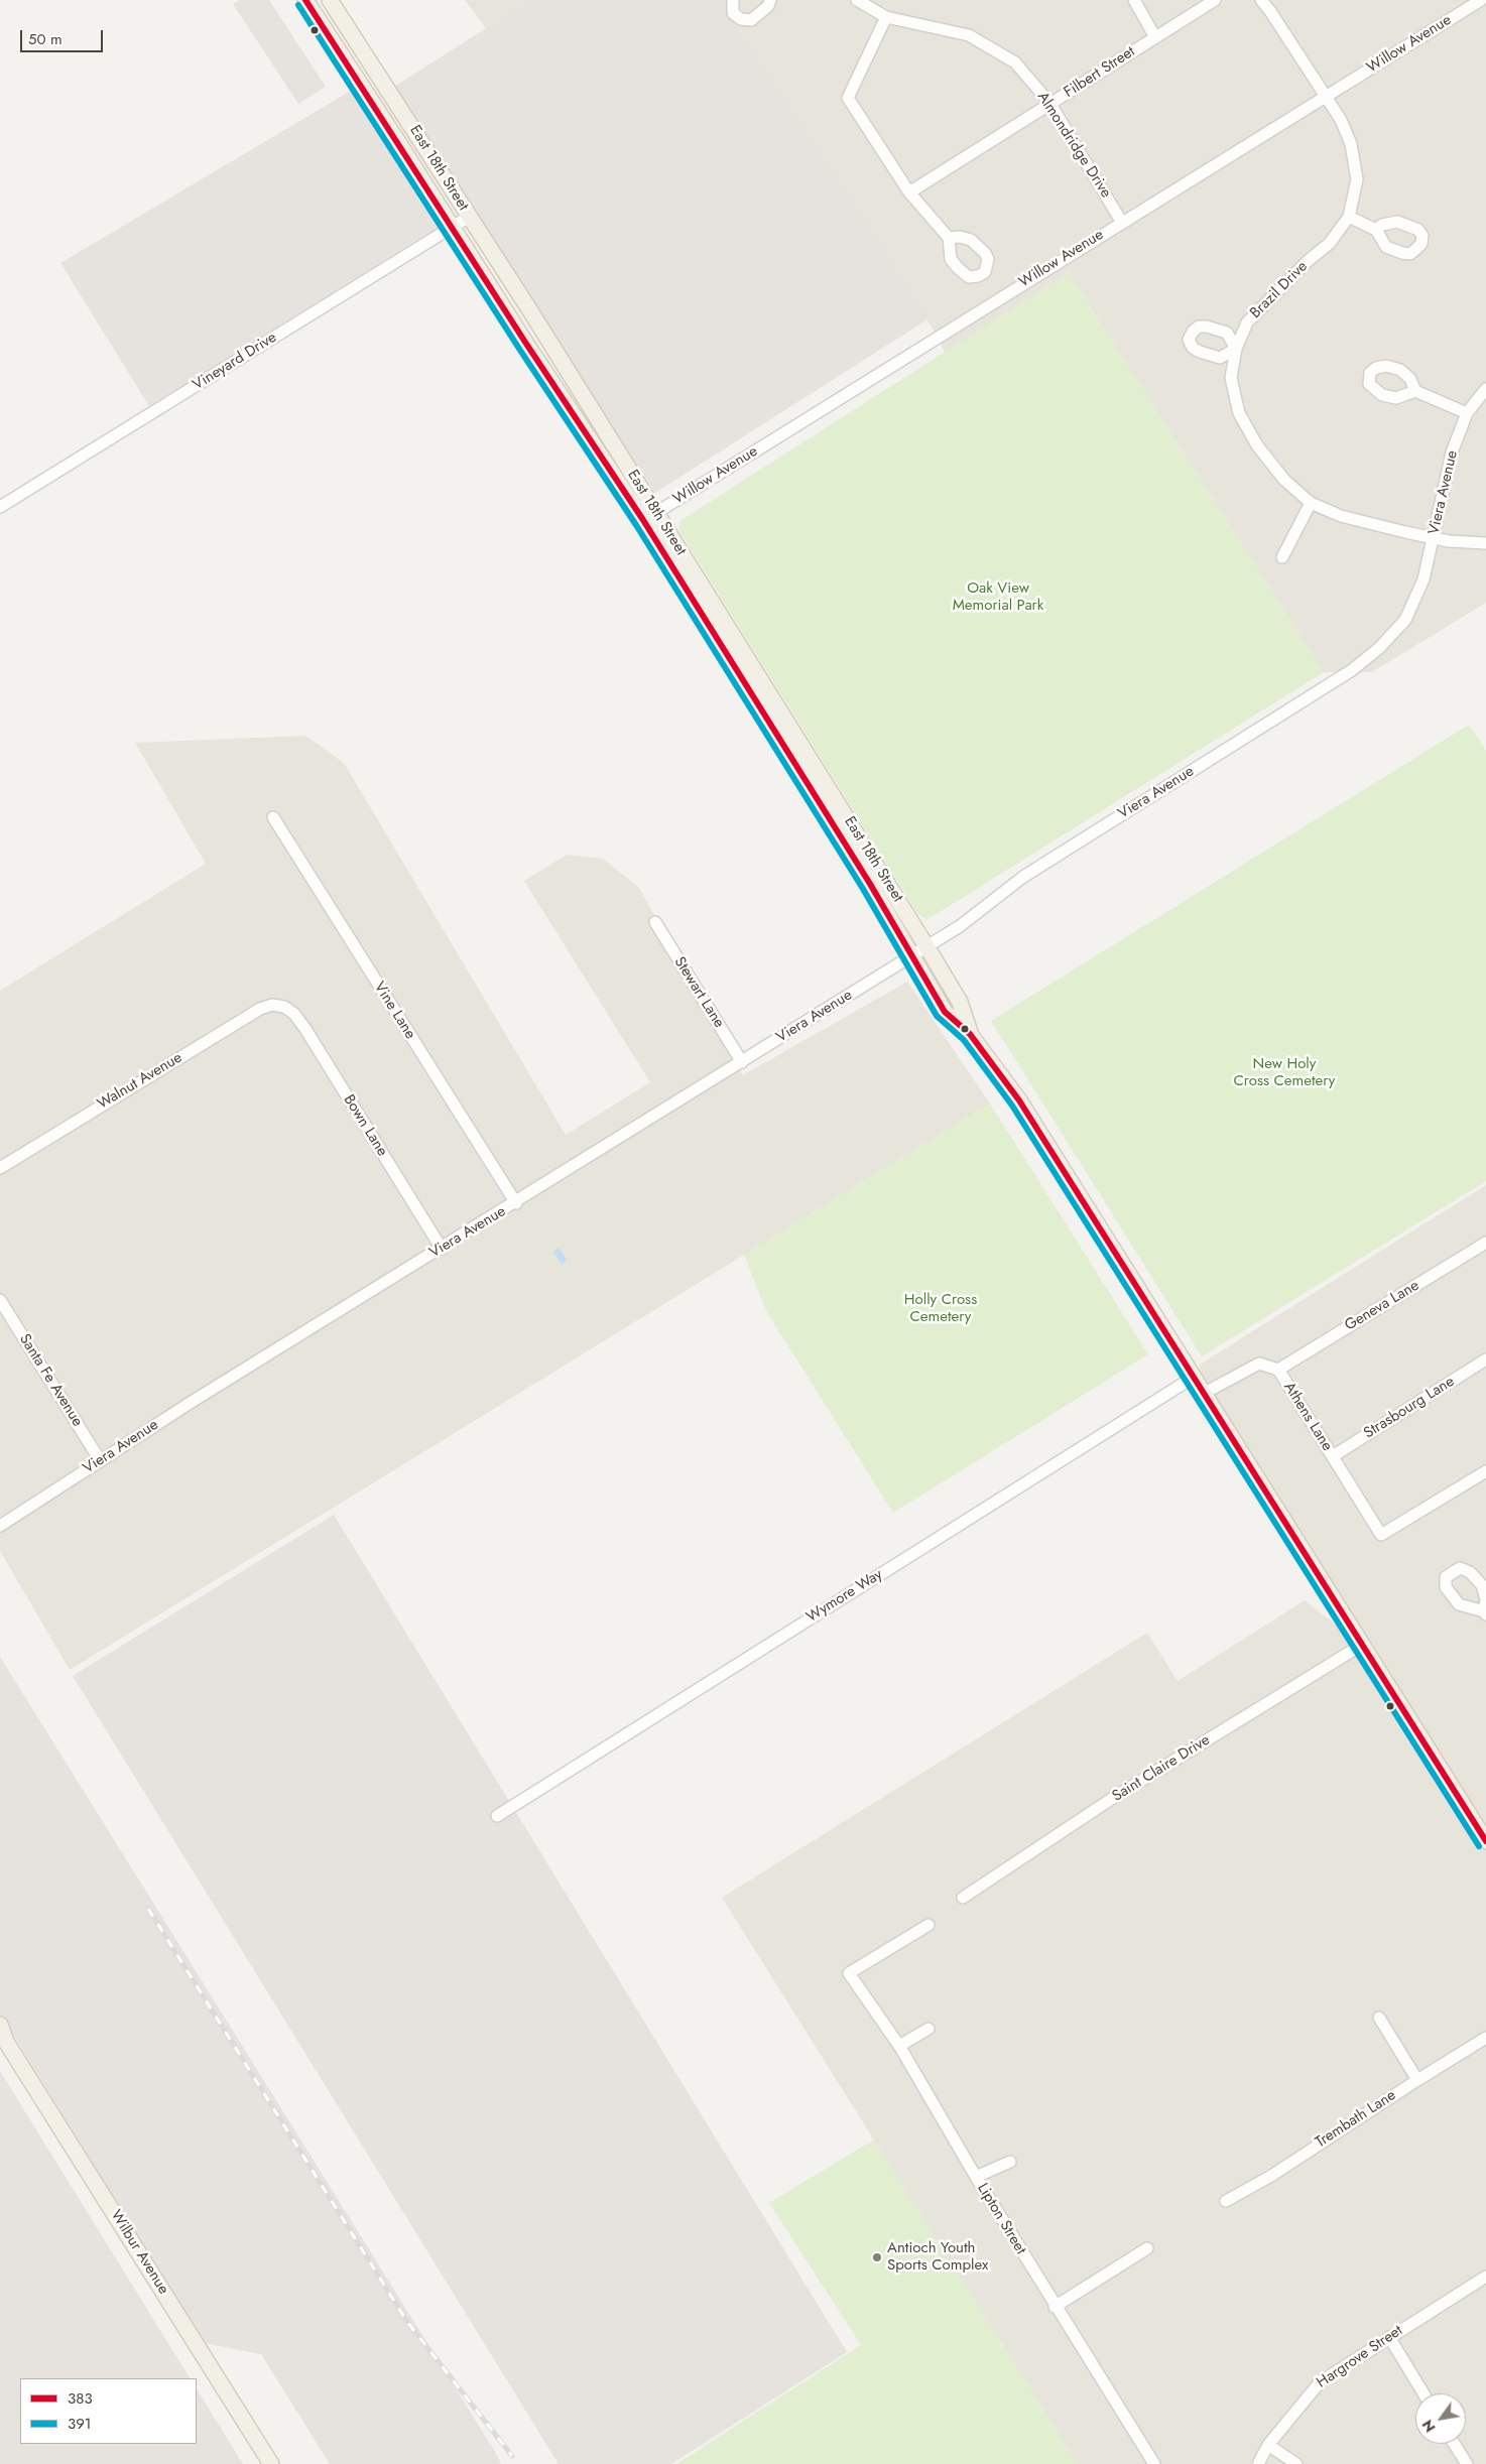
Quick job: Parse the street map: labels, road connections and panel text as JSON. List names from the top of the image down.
{
  "streets": {
    "main road": ["East 18th Street", "Wilbur Avenue"],
    "street": [
      "Willow Avenue",
      "Filbert Street",
      "Almondridge Drive",
      "Brazil Drive",
      "Vineyard Drive",
      "Viera Avenue",
      "Stewart Lane",
      "Vine Lane",
      "Walnut Avenue",
      "Bown Lane",
      "Geneva Lane",
      "Santa Fe Avenue",
      "Strasbourg Lane",
      "Athens Lane",
      "Wymore Way",
      "Saint Claire Drive",
      "Trembath Lane",
      "Lipton Street",
      "Hargrove Street"
    ]
  },
  "crossings": [
    ["Willow Avenue", "Almondridge Drive"],
    ["Willow Avenue", "East 18th Street"],
    ["Willow Avenue", "Brazil Drive"],
    ["Filbert Street", "Almondridge Drive"],
    ["East 18th Street", "Vineyard Drive"],
    ["East 18th Street", "Viera Avenue"],
    ["East 18th Street", "Athens Lane"],
    ["East 18th Street", "Wymore Way"],
    ["East 18th Street", "Saint Claire Drive"],
    ["Brazil Drive", "Viera Avenue"],
    ["Viera Avenue", "Stewart Lane"],
    ["Viera Avenue", "Vine Lane"],
    ["Viera Avenue", "Bown Lane"],
    ["Viera Avenue", "Santa Fe Avenue"],
    ["Walnut Avenue", "Bown Lane"],
    ["Geneva Lane", "Athens Lane"],
    ["Strasbourg Lane", "Athens Lane"]
  ],
  "parks": ["Oak View Memorial Park", "New Holy Cross Cemetery", "Holly Cross Cemetery"],
  "places": ["Antioch Youth Sports Complex"],
  "lines": ["transit line 383", "transit line 391"],
  "legend": ["383", "391"],
  "scale_bar": "50 m",
  "north": "bottom left"
}
